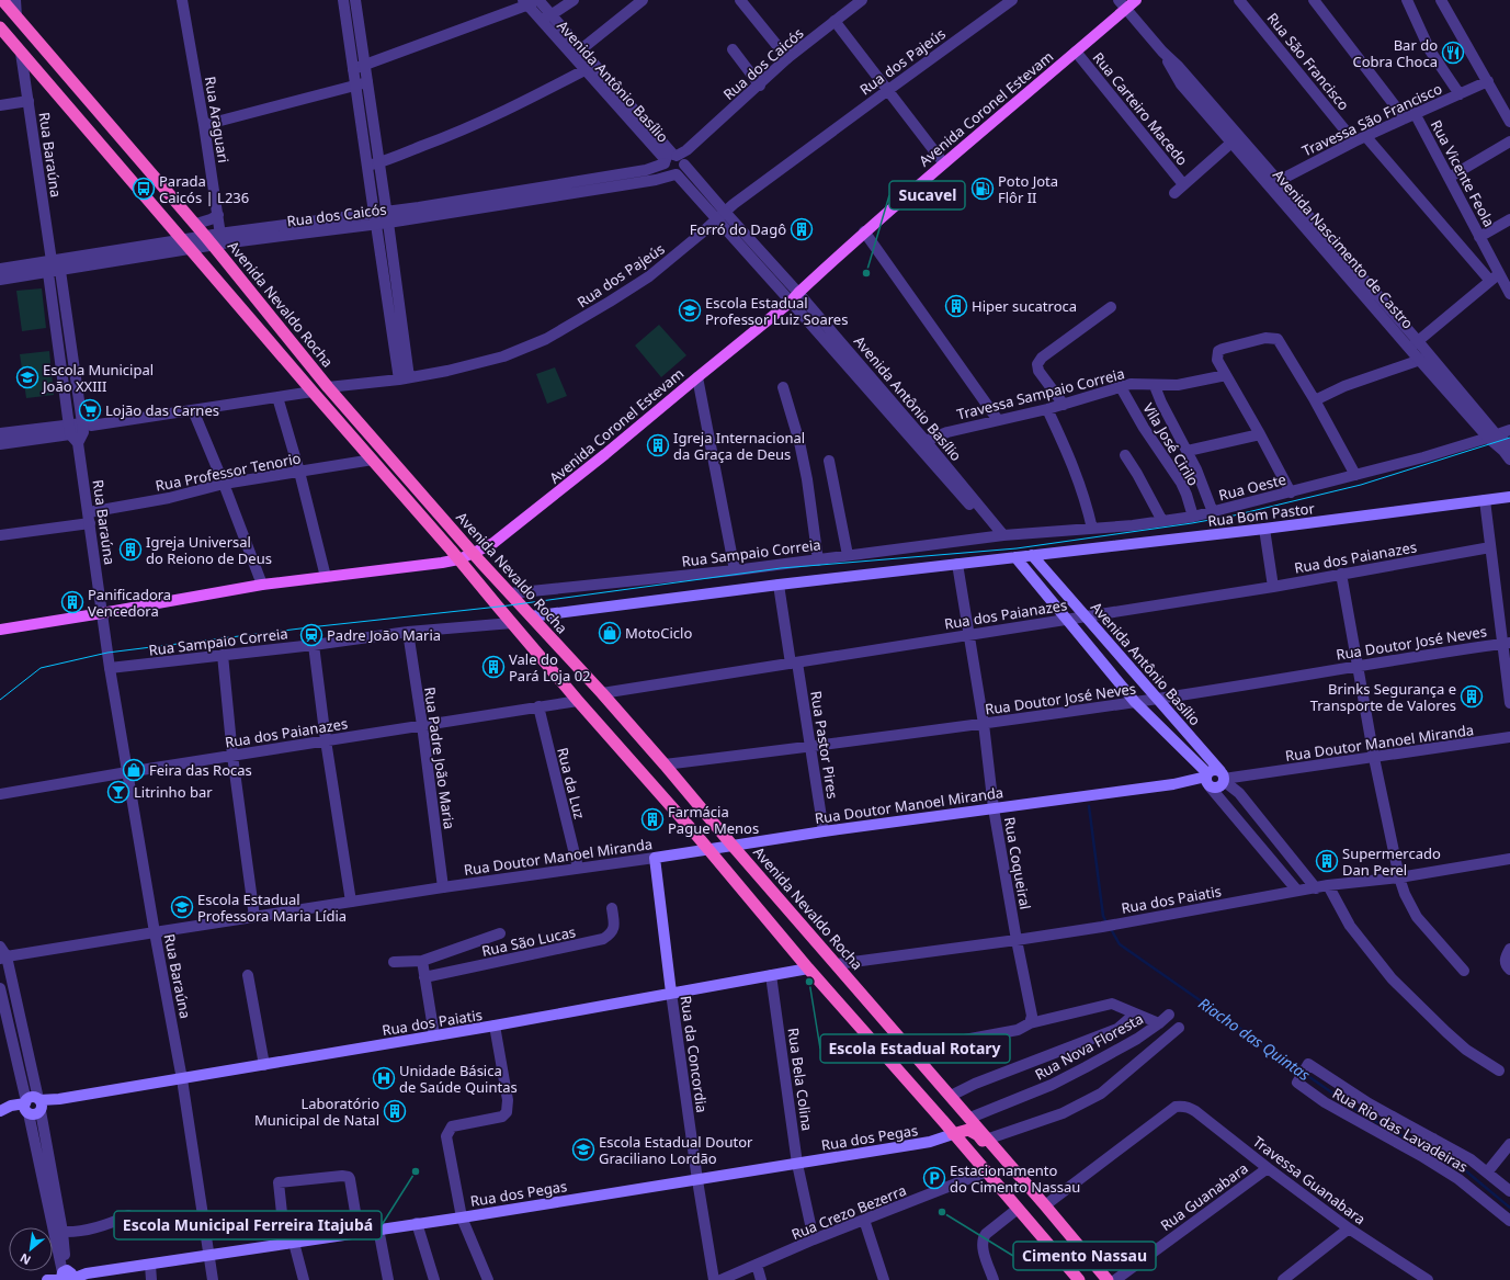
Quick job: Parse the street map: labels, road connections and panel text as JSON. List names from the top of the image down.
{
  "streets": {
    "highway": ["Avenida Nevaldo Rocha"],
    "main road": [
      "Avenida Antônio Basílio",
      "Avenida Coronel Estevam",
      "Rua Bom Pastor",
      "Rua Doutor Manoel Miranda",
      "Rua dos Paiatis",
      "Rua da Concordia",
      "Rua dos Pegas"
    ],
    "street": [
      "Rua dos Pajeús",
      "Rua São Francisco",
      "Rua dos Caicós",
      "Rua Carteiro Macedo",
      "Rua Araguari",
      "Travessa São Francisco",
      "Rua Baraúna",
      "Rua Vicente Feola",
      "Avenida Nascimento de Castro",
      "Travessa Sampaio Correia",
      "Vila José Cirilo",
      "Rua Professor Tenorio",
      "Rua Oeste",
      "Rua Sampaio Correia",
      "Rua dos Paianazes",
      "Rua Doutor José Neves",
      "Rua Pastor Pires",
      "Rua Padre João Maria",
      "Rua da Luz",
      "Rua Coqueiral",
      "Rua São Lucas",
      "Rua Nova Floresta",
      "Rua Bela Colina",
      "Rua Rio das Lavadeiras",
      "Travessa Guanabara",
      "Rua Guanabara",
      "Rua Crezo Bezerra"
    ]
  },
  "crossings": [
    ["Rua dos Pajeús", "Avenida Antônio Basílio"],
    ["Rua dos Pajeús", "Avenida Nevaldo Rocha"],
    ["Rua São Francisco", "Travessa São Francisco"],
    ["Rua dos Caicós", "Avenida Antônio Basílio"],
    ["Rua dos Caicós", "Rua Araguari"],
    ["Rua dos Caicós", "Rua Baraúna"],
    ["Rua dos Caicós", "Avenida Nevaldo Rocha"],
    ["Avenida Antônio Basílio", "Avenida Coronel Estevam"],
    ["Avenida Antônio Basílio", "Travessa Sampaio Correia"],
    ["Avenida Antônio Basílio", "Rua Oeste"],
    ["Avenida Antônio Basílio", "Rua Bom Pastor"],
    ["Avenida Antônio Basílio", "Rua Sampaio Correia"],
    ["Avenida Antônio Basílio", "Rua dos Paianazes"],
    ["Avenida Antônio Basílio", "Rua Doutor José Neves"],
    ["Avenida Antônio Basílio", "Rua Doutor Manoel Miranda"],
    ["Avenida Antônio Basílio", "Rua dos Paiatis"],
    ["Avenida Coronel Estevam", "Rua Carteiro Macedo"],
    ["Avenida Coronel Estevam", "Rua Baraúna"],
    ["Avenida Coronel Estevam", "Avenida Nascimento de Castro"],
    ["Avenida Coronel Estevam", "Avenida Nevaldo Rocha"],
    ["Rua Araguari", "Avenida Nevaldo Rocha"],
    ["Travessa São Francisco", "Rua Vicente Feola"],
    ["Travessa São Francisco", "Avenida Nascimento de Castro"],
    ["Rua Baraúna", "Rua Professor Tenorio"],
    ["Rua Baraúna", "Rua Sampaio Correia"],
    ["Rua Baraúna", "Rua dos Paianazes"],
    ["Rua Baraúna", "Rua Doutor Manoel Miranda"],
    ["Rua Baraúna", "Rua dos Paiatis"],
    ["Rua Baraúna", "Rua dos Pegas"],
    ["Avenida Nascimento de Castro", "Rua Oeste"],
    ["Avenida Nevaldo Rocha", "Rua Sampaio Correia"],
    ["Avenida Nevaldo Rocha", "Rua dos Paianazes"],
    ["Avenida Nevaldo Rocha", "Rua Doutor José Neves"],
    ["Avenida Nevaldo Rocha", "Rua Doutor Manoel Miranda"],
    ["Avenida Nevaldo Rocha", "Rua dos Paiatis"],
    ["Avenida Nevaldo Rocha", "Rua Nova Floresta"],
    ["Avenida Nevaldo Rocha", "Travessa Guanabara"],
    ["Travessa Sampaio Correia", "Vila José Cirilo"],
    ["Vila José Cirilo", "Rua Oeste"],
    ["Rua Oeste", "Rua Sampaio Correia"],
    ["Rua Sampaio Correia", "Rua Padre João Maria"],
    ["Rua dos Paianazes", "Rua Pastor Pires"],
    ["Rua dos Paianazes", "Rua Padre João Maria"],
    ["Rua dos Paianazes", "Rua da Luz"],
    ["Rua dos Paianazes", "Rua Coqueiral"],
    ["Rua Doutor José Neves", "Rua Pastor Pires"],
    ["Rua Doutor José Neves", "Rua Coqueiral"],
    ["Rua Doutor Manoel Miranda", "Rua Pastor Pires"],
    ["Rua Doutor Manoel Miranda", "Rua Padre João Maria"],
    ["Rua Doutor Manoel Miranda", "Rua da Luz"],
    ["Rua Doutor Manoel Miranda", "Rua Coqueiral"],
    ["Rua Doutor Manoel Miranda", "Rua da Concordia"],
    ["Rua Coqueiral", "Rua dos Paiatis"],
    ["Rua dos Paiatis", "Rua da Concordia"],
    ["Rua dos Paiatis", "Rua Bela Colina"],
    ["Rua da Concordia", "Rua dos Pegas"],
    ["Rua Bela Colina", "Rua dos Pegas"],
    ["Rua Bela Colina", "Rua Crezo Bezerra"],
    ["Travessa Guanabara", "Rua Guanabara"]
  ],
  "water": ["Riacho das Quintas"],
  "places": {
    "restaurant": ["Bar do Cobra Choca"],
    "bus stop": ["Parada Caicós | L236"],
    "fuel station": ["Poto Jota Flôr II"],
    "building": [
      "Forró do Dagô",
      "Hiper sucatroca",
      "Igreja Internacional da Graça de Deus",
      "Igreja Universal do Reiono de Deus",
      "Panificadora Vencedora",
      "Vale do Pará Loja 02",
      "Brinks Segurança e Transporte de Valores",
      "Farmácia Pague Menos",
      "Supermercado Dan Perel",
      "Laboratório Municipal de Natal"
    ],
    "other": [
      "Sucavel",
      "Escola Estadual Rotary",
      "Escola Municipal Ferreira Itajubá",
      "Cimento Nassau"
    ],
    "school or university": [
      "Escola Estadual Professor Luiz Soares",
      "Escola Municipal João XXIII",
      "Escola Estadual Professora Maria Lídia",
      "Escola Estadual Doutor Graciliano Lordão"
    ],
    "supermarket": ["Lojão das Carnes"],
    "shop": ["MotoCiclo", "Feira das Rocas"],
    "station": ["Padre João Maria"],
    "bar": ["Litrinho bar"],
    "hospital": ["Unidade Básica de Saúde Quintas"],
    "parking": ["Estacionamento do Cimento Nassau"]
  },
  "north": "bottom left"
}
